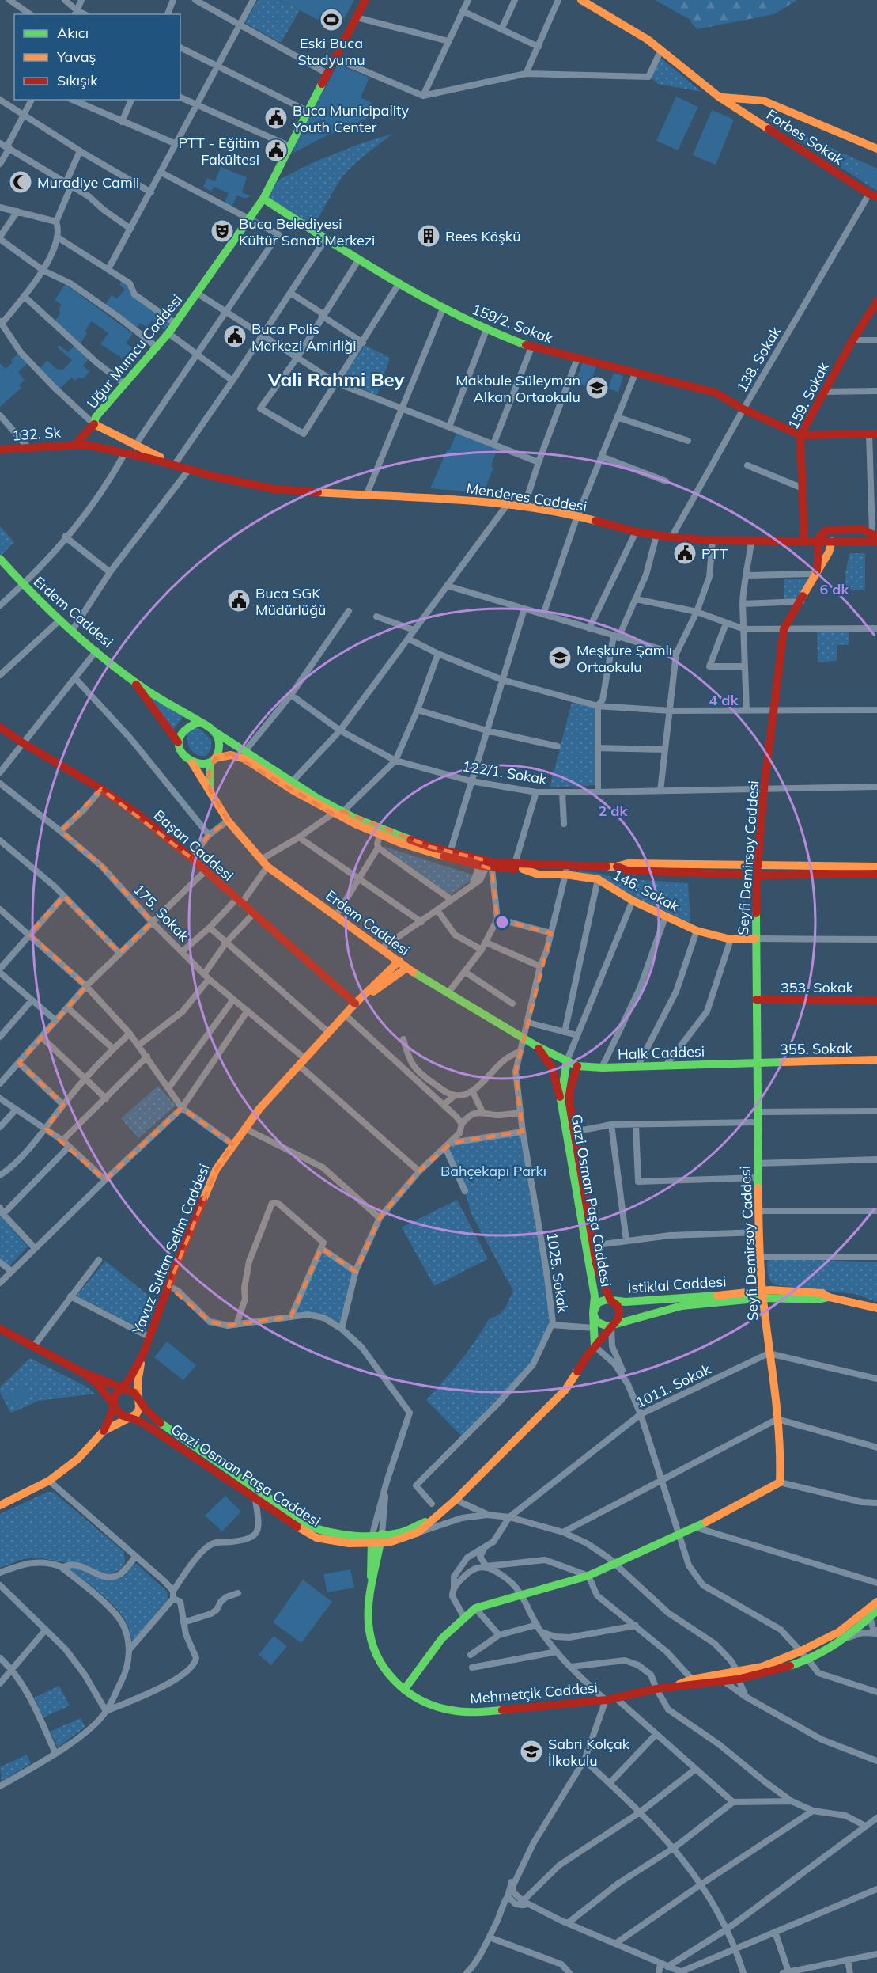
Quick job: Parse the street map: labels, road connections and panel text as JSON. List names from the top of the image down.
{
  "streets": {
    "main road": [
      "Forbes Sokak",
      "159/2. Sokak",
      "Uğur Mumcu Caddesi",
      "159. Sokak",
      "132. Sk",
      "Menderes Caddesi",
      "Erdem Caddesi",
      "Başarı Caddesi",
      "Seyfi Demirsoy Caddesi",
      "146. Sokak",
      "353. Sokak",
      "355. Sokak",
      "Halk Caddesi",
      "Gazi Osman Paşa Caddesi",
      "Yavuz Sultan Selim Caddesi",
      "İstiklal Caddesi",
      "Mehmetçik Caddesi"
    ],
    "street": [
      "138. Sokak",
      "122/1. Sokak",
      "175. Sokak",
      "1025. Sokak",
      "1011. Sokak"
    ]
  },
  "crossings": [
    ["Forbes Sokak", "138. Sokak"],
    ["159/2. Sokak", "Uğur Mumcu Caddesi"],
    ["159/2. Sokak", "138. Sokak"],
    ["159/2. Sokak", "159. Sokak"],
    ["Uğur Mumcu Caddesi", "132. Sk"],
    ["Uğur Mumcu Caddesi", "Menderes Caddesi"],
    ["138. Sokak", "Menderes Caddesi"],
    ["159. Sokak", "Menderes Caddesi"],
    ["132. Sk", "Menderes Caddesi"],
    ["Menderes Caddesi", "Seyfi Demirsoy Caddesi"],
    ["Erdem Caddesi", "Halk Caddesi"],
    ["Erdem Caddesi", "Gazi Osman Paşa Caddesi"],
    ["Erdem Caddesi", "Yavuz Sultan Selim Caddesi"],
    ["Erdem Caddesi", "1025. Sokak"],
    ["122/1. Sokak", "Seyfi Demirsoy Caddesi"],
    ["Başarı Caddesi", "Yavuz Sultan Selim Caddesi"],
    ["Seyfi Demirsoy Caddesi", "146. Sokak"],
    ["Seyfi Demirsoy Caddesi", "353. Sokak"],
    ["Seyfi Demirsoy Caddesi", "355. Sokak"],
    ["Seyfi Demirsoy Caddesi", "Halk Caddesi"],
    ["Seyfi Demirsoy Caddesi", "İstiklal Caddesi"],
    ["Seyfi Demirsoy Caddesi", "1011. Sokak"],
    ["146. Sokak", "1025. Sokak"],
    ["175. Sokak", "Yavuz Sultan Selim Caddesi"],
    ["355. Sokak", "Halk Caddesi"],
    ["Halk Caddesi", "Gazi Osman Paşa Caddesi"],
    ["Gazi Osman Paşa Caddesi", "Yavuz Sultan Selim Caddesi"],
    ["Gazi Osman Paşa Caddesi", "İstiklal Caddesi"],
    ["Gazi Osman Paşa Caddesi", "Mehmetçik Caddesi"]
  ],
  "districts": ["Vali Rahmi Bey"],
  "parks": ["Bahçekapı Parkı"],
  "places": {
    "sports": ["Eski Buca Stadyumu"],
    "public building": [
      "Buca Municipality Youth Center",
      "PTT - Eğitim Fakültesi",
      "Buca Polis Merkezi Amirliği",
      "PTT",
      "Buca SGK Müdürlüğü"
    ],
    "mosque": ["Muradiye Camii"],
    "theatre": ["Buca Belediyesi Kültür Sanat Merkezi"],
    "building": ["Rees Köşkü"],
    "school or university": ["Makbule Süleyman Alkan Ortaokulu", "Meşkure Şamlı Ortaokulu", "Sabri Kolçak İlkokulu"]
  },
  "legend": ["Akıcı", "Yavaş", "Sıkışık"],
  "rings": ["6 dk", "4 dk", "2 dk"]
}
